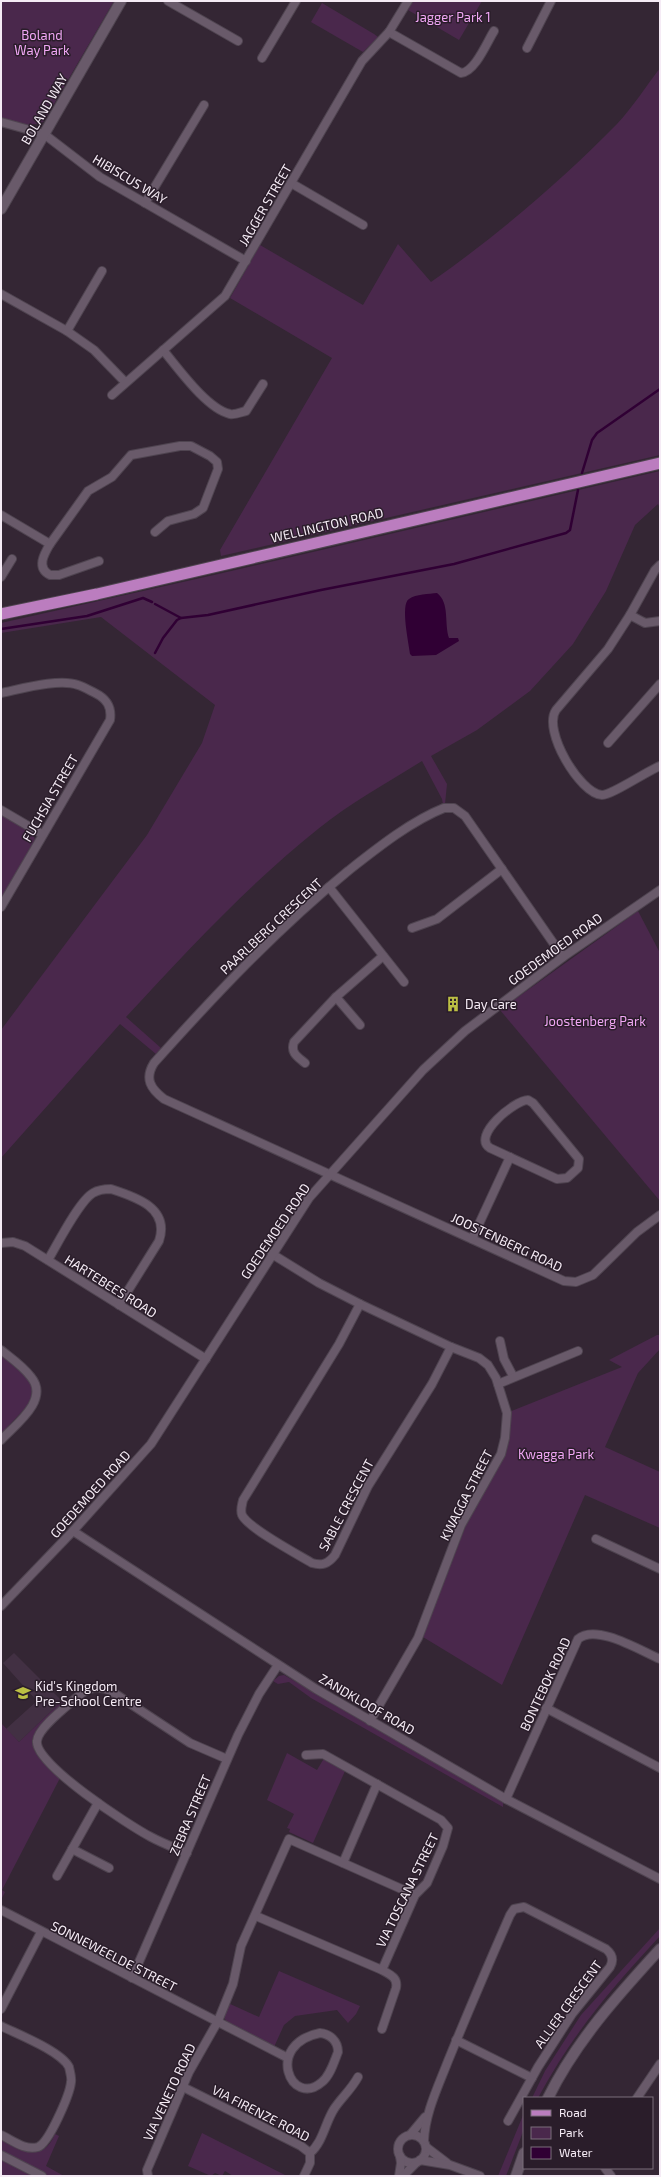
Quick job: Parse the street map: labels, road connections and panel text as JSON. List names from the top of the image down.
{
  "streets": {
    "main road": ["WELLINGTON ROAD"],
    "street": [
      "BOLAND WAY",
      "HIBISCUS WAY",
      "JAGGER STREET",
      "FUCHSIA STREET",
      "PAARLBERG CRESCENT",
      "GOEDEMOED ROAD",
      "JOOSTENBERG ROAD",
      "HARTEBEES ROAD",
      "KWAGGA STREET",
      "SABLE CRESCENT",
      "BONTEBOK ROAD",
      "ZANDKLOOF ROAD",
      "ZEBRA STREET",
      "VIA TOSCANA STREET",
      "SONNEWEELDE STREET",
      "ALLIER CRESCENT",
      "VIA VENETO ROAD",
      "VIA FIRENZE ROAD"
    ]
  },
  "crossings": [
    ["BOLAND WAY", "HIBISCUS WAY"],
    ["HIBISCUS WAY", "JAGGER STREET"],
    ["PAARLBERG CRESCENT", "GOEDEMOED ROAD"],
    ["PAARLBERG CRESCENT", "JOOSTENBERG ROAD"],
    ["GOEDEMOED ROAD", "JOOSTENBERG ROAD"],
    ["GOEDEMOED ROAD", "HARTEBEES ROAD"],
    ["GOEDEMOED ROAD", "KWAGGA STREET"],
    ["GOEDEMOED ROAD", "ZANDKLOOF ROAD"],
    ["KWAGGA STREET", "SABLE CRESCENT"],
    ["KWAGGA STREET", "ZANDKLOOF ROAD"],
    ["BONTEBOK ROAD", "ZANDKLOOF ROAD"],
    ["ZANDKLOOF ROAD", "ZEBRA STREET"],
    ["ZEBRA STREET", "SONNEWEELDE STREET"],
    ["SONNEWEELDE STREET", "VIA VENETO ROAD"],
    ["VIA VENETO ROAD", "VIA FIRENZE ROAD"]
  ],
  "parks": [
    "Jagger Park 1",
    "Boland Way Park",
    "Joostenberg Park",
    "Kwagga Park"
  ],
  "places": {
    "building": ["Day Care"],
    "school or university": ["Kid's Kingdom Pre-School Centre"]
  },
  "legend": ["Road", "Park", "Water"]
}
